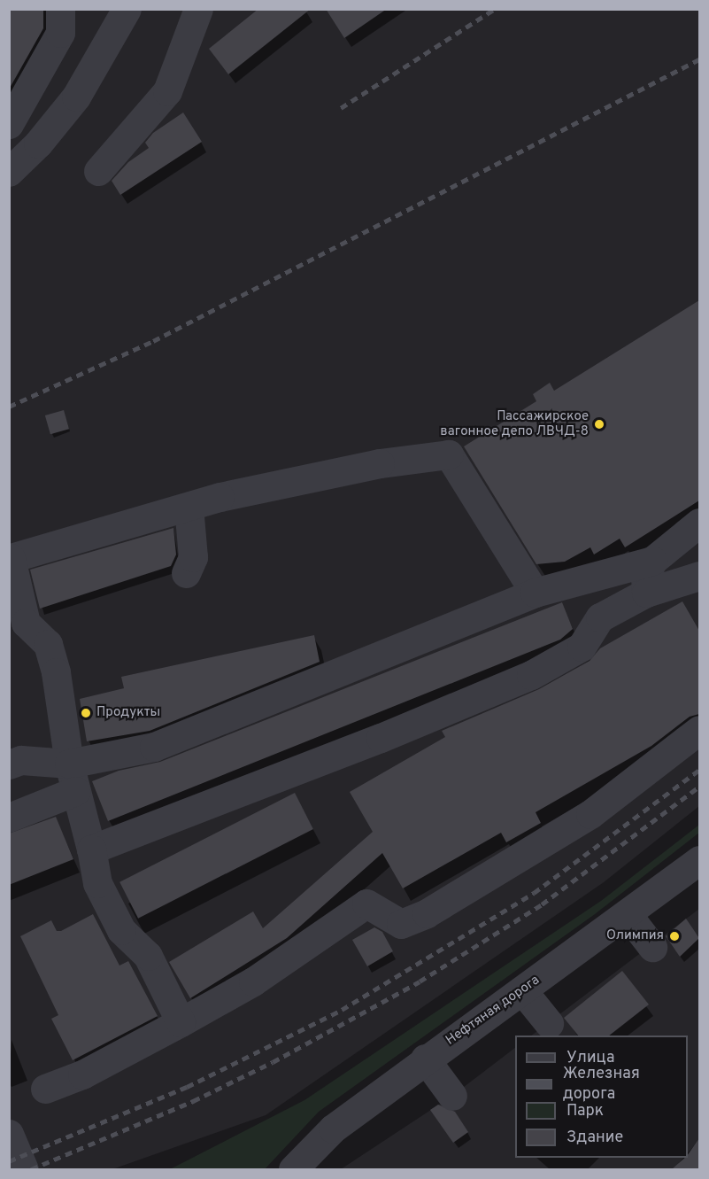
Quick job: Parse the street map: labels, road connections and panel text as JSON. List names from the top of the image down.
{
  "streets": {
    "street": ["Нефтяная дорога"]
  },
  "places": ["Пассажирское вагонное депо ЛВЧД-8", "Продукты", "Олимпия"],
  "legend": [
    "Улица",
    "Железная дорога",
    "Парк",
    "Здание"
  ]
}
